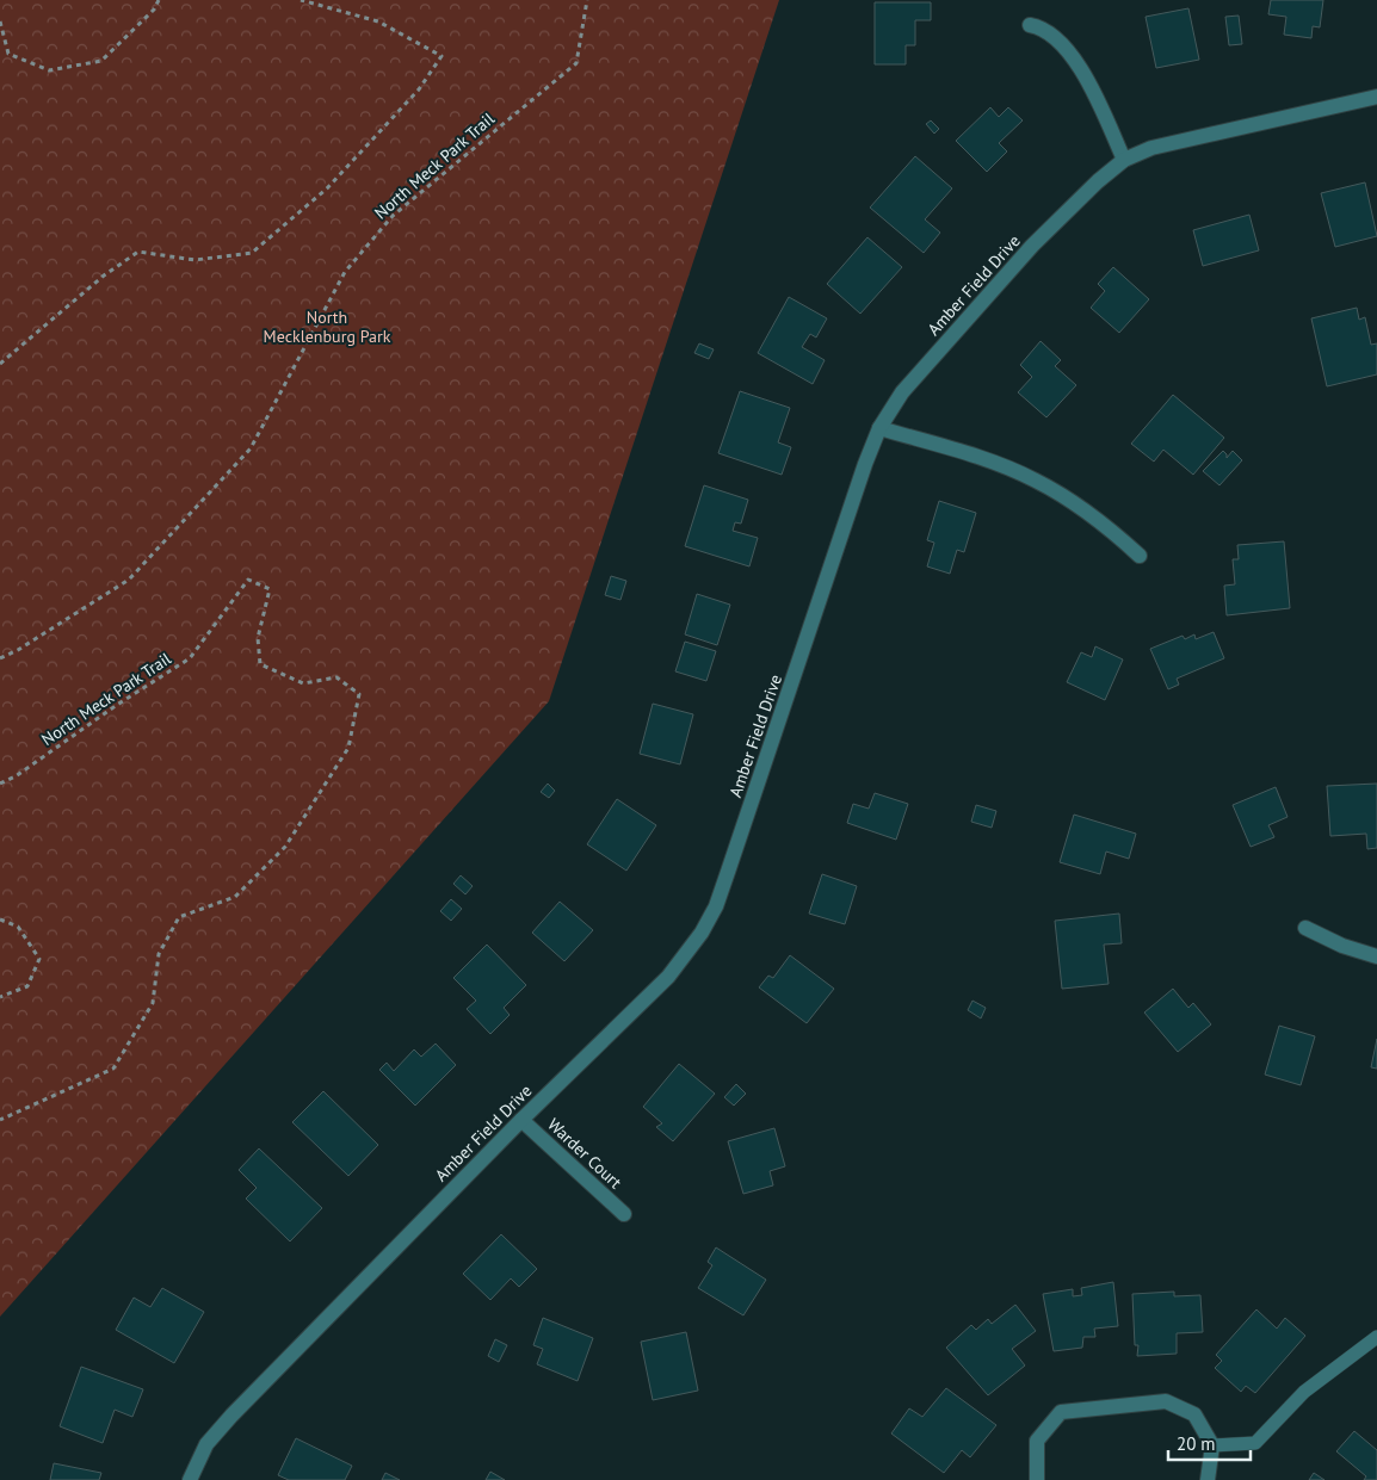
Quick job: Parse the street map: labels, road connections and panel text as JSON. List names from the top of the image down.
{
  "streets": {
    "street": ["Amber Field Drive", "Warder Court"],
    "path": ["North Meck Park Trail"]
  },
  "crossings": [
    ["Amber Field Drive", "Warder Court"]
  ],
  "parks": ["North Mecklenburg Park"],
  "scale_bar": "20 m"
}
